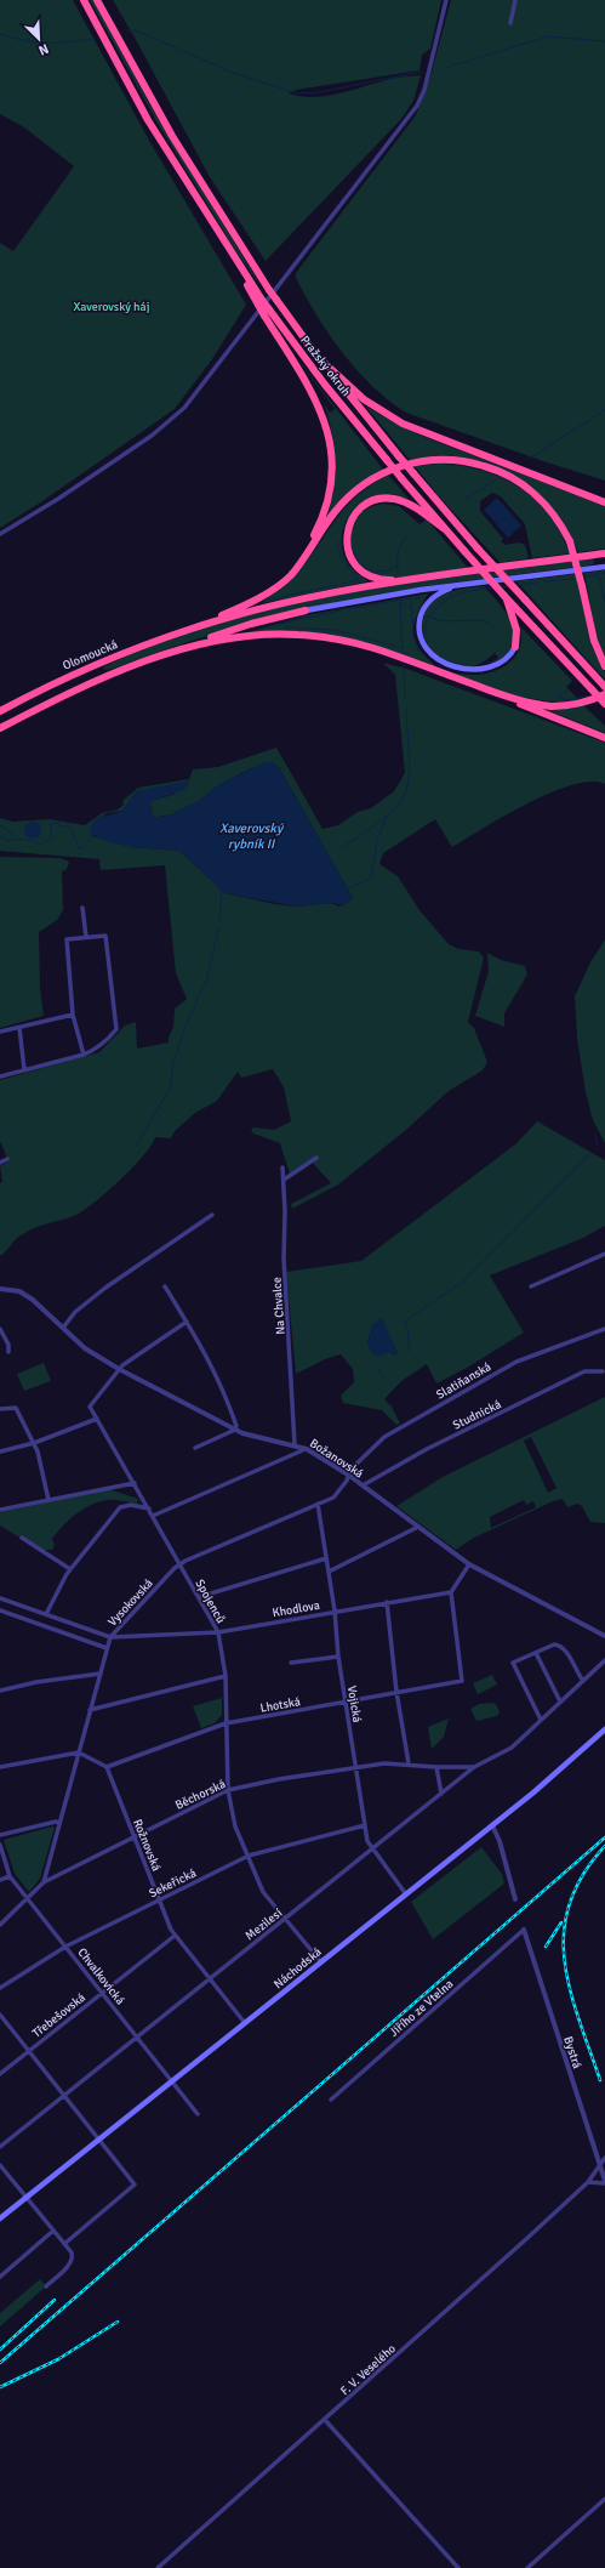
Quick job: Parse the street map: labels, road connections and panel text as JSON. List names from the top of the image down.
{
  "streets": {
    "highway": ["Pražský okruh", "Olomoucká"],
    "main road": ["Náchodská"],
    "street": [
      "Na Chvalce",
      "Slatiňanská",
      "Studnická",
      "Božanovská",
      "Spojenců",
      "Vysokovská",
      "Khodlova",
      "Lhotská",
      "Vojická",
      "Běchorská",
      "Rožnovská",
      "Sekeřická",
      "Mezilesí",
      "Chvalkovická",
      "Jiřího ze Vtelna",
      "Třebešovská",
      "Bystrá",
      "F. V. Veselého"
    ]
  },
  "crossings": [
    ["Na Chvalce", "Božanovská"],
    ["Slatiňanská", "Božanovská"],
    ["Slatiňanská", "Vysokovská"],
    ["Studnická", "Božanovská"],
    ["Božanovská", "Spojenců"],
    ["Božanovská", "Vysokovská"],
    ["Spojenců", "Vysokovská"],
    ["Spojenců", "Khodlova"],
    ["Spojenců", "Lhotská"],
    ["Spojenců", "Běchorská"],
    ["Spojenců", "Sekeřická"],
    ["Spojenců", "Mezilesí"],
    ["Spojenců", "Náchodská"],
    ["Vysokovská", "Khodlova"],
    ["Vysokovská", "Vojická"],
    ["Vysokovská", "Běchorská"],
    ["Vysokovská", "Chvalkovická"],
    ["Khodlova", "Lhotská"],
    ["Khodlova", "Vojická"],
    ["Lhotská", "Vojická"],
    ["Lhotská", "Rožnovská"],
    ["Vojická", "Běchorská"],
    ["Vojická", "Sekeřická"],
    ["Vojická", "Mezilesí"],
    ["Vojická", "Náchodská"],
    ["Běchorská", "Rožnovská"],
    ["Běchorská", "Mezilesí"],
    ["Rožnovská", "Sekeřická"],
    ["Rožnovská", "Mezilesí"],
    ["Rožnovská", "Náchodská"],
    ["Rožnovská", "Třebešovská"],
    ["Sekeřická", "Chvalkovická"],
    ["Mezilesí", "Chvalkovická"],
    ["Náchodská", "Chvalkovická"],
    ["Chvalkovická", "Třebešovská"],
    ["Jiřího ze Vtelna", "Bystrá"],
    ["Bystrá", "F. V. Veselého"]
  ],
  "water": ["Xaverovský rybník II"],
  "parks": ["Xaverovský háj"],
  "north": "bottom right"
}
